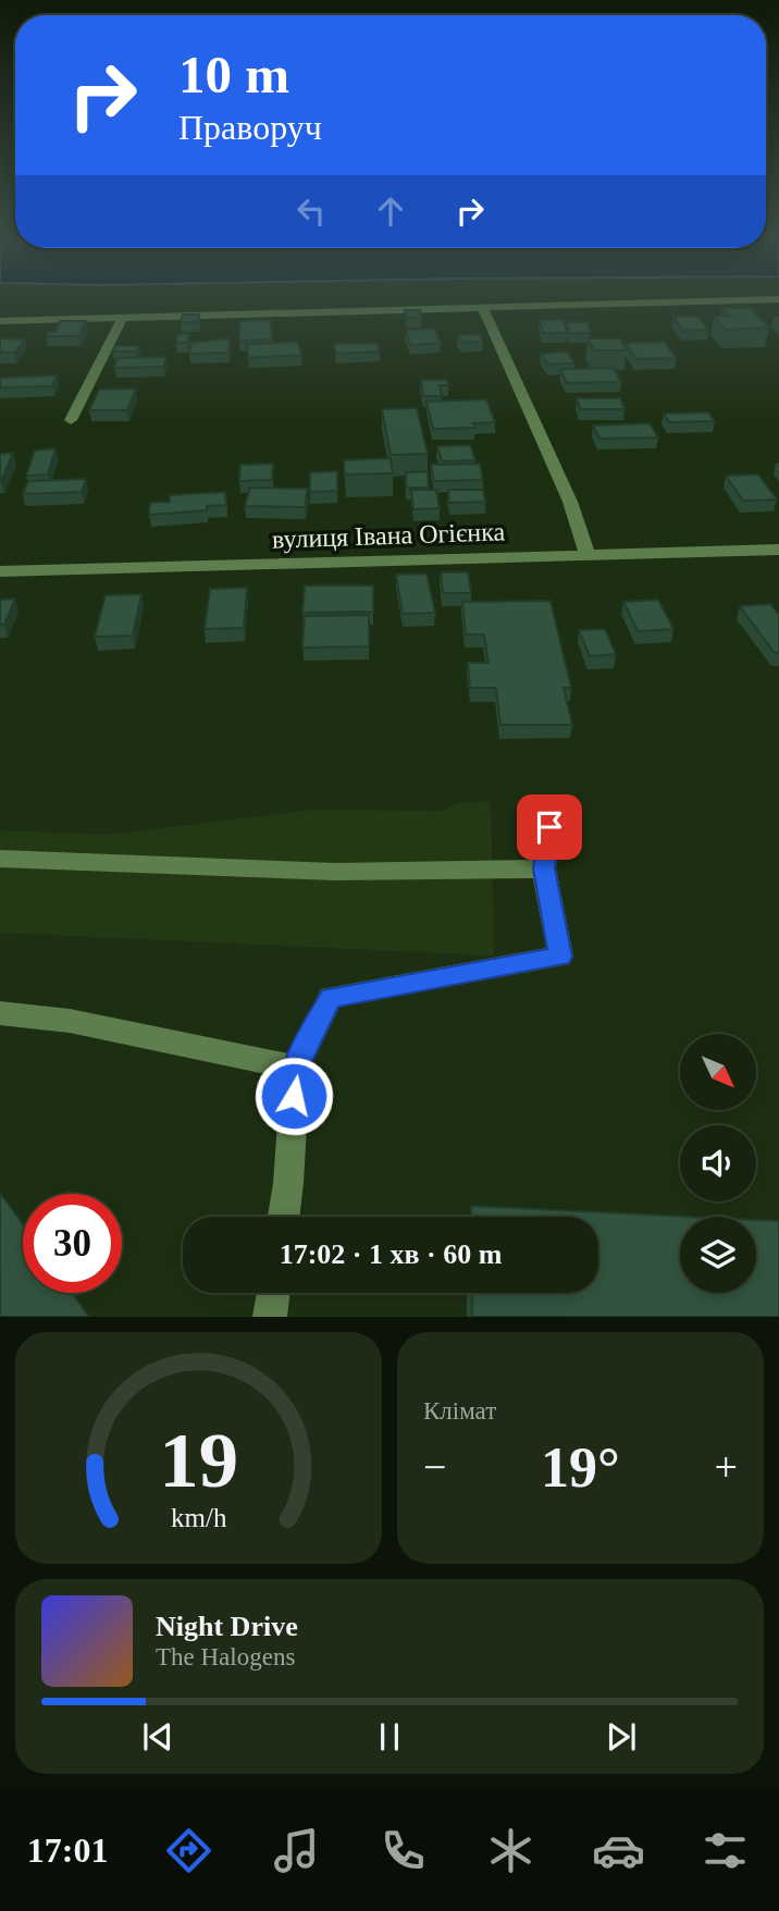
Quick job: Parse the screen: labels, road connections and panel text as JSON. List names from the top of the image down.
{
  "streets": {
    "street": ["вулиця Івана Огієнка"]
  },
  "north": "bottom right",
  "page": {
    "turn": ["10 m", "Праворуч"],
    "limit": "30",
    "trip": "17:02 · 1 хв · 60 m",
    "tile": "Клімат",
    "heat": ["−", "19°", "+"],
    "song": ["Night Drive", "The Halogens"],
    "tabs": "17:01",
    "gauge": ["19", "km/h"]
  }
}
